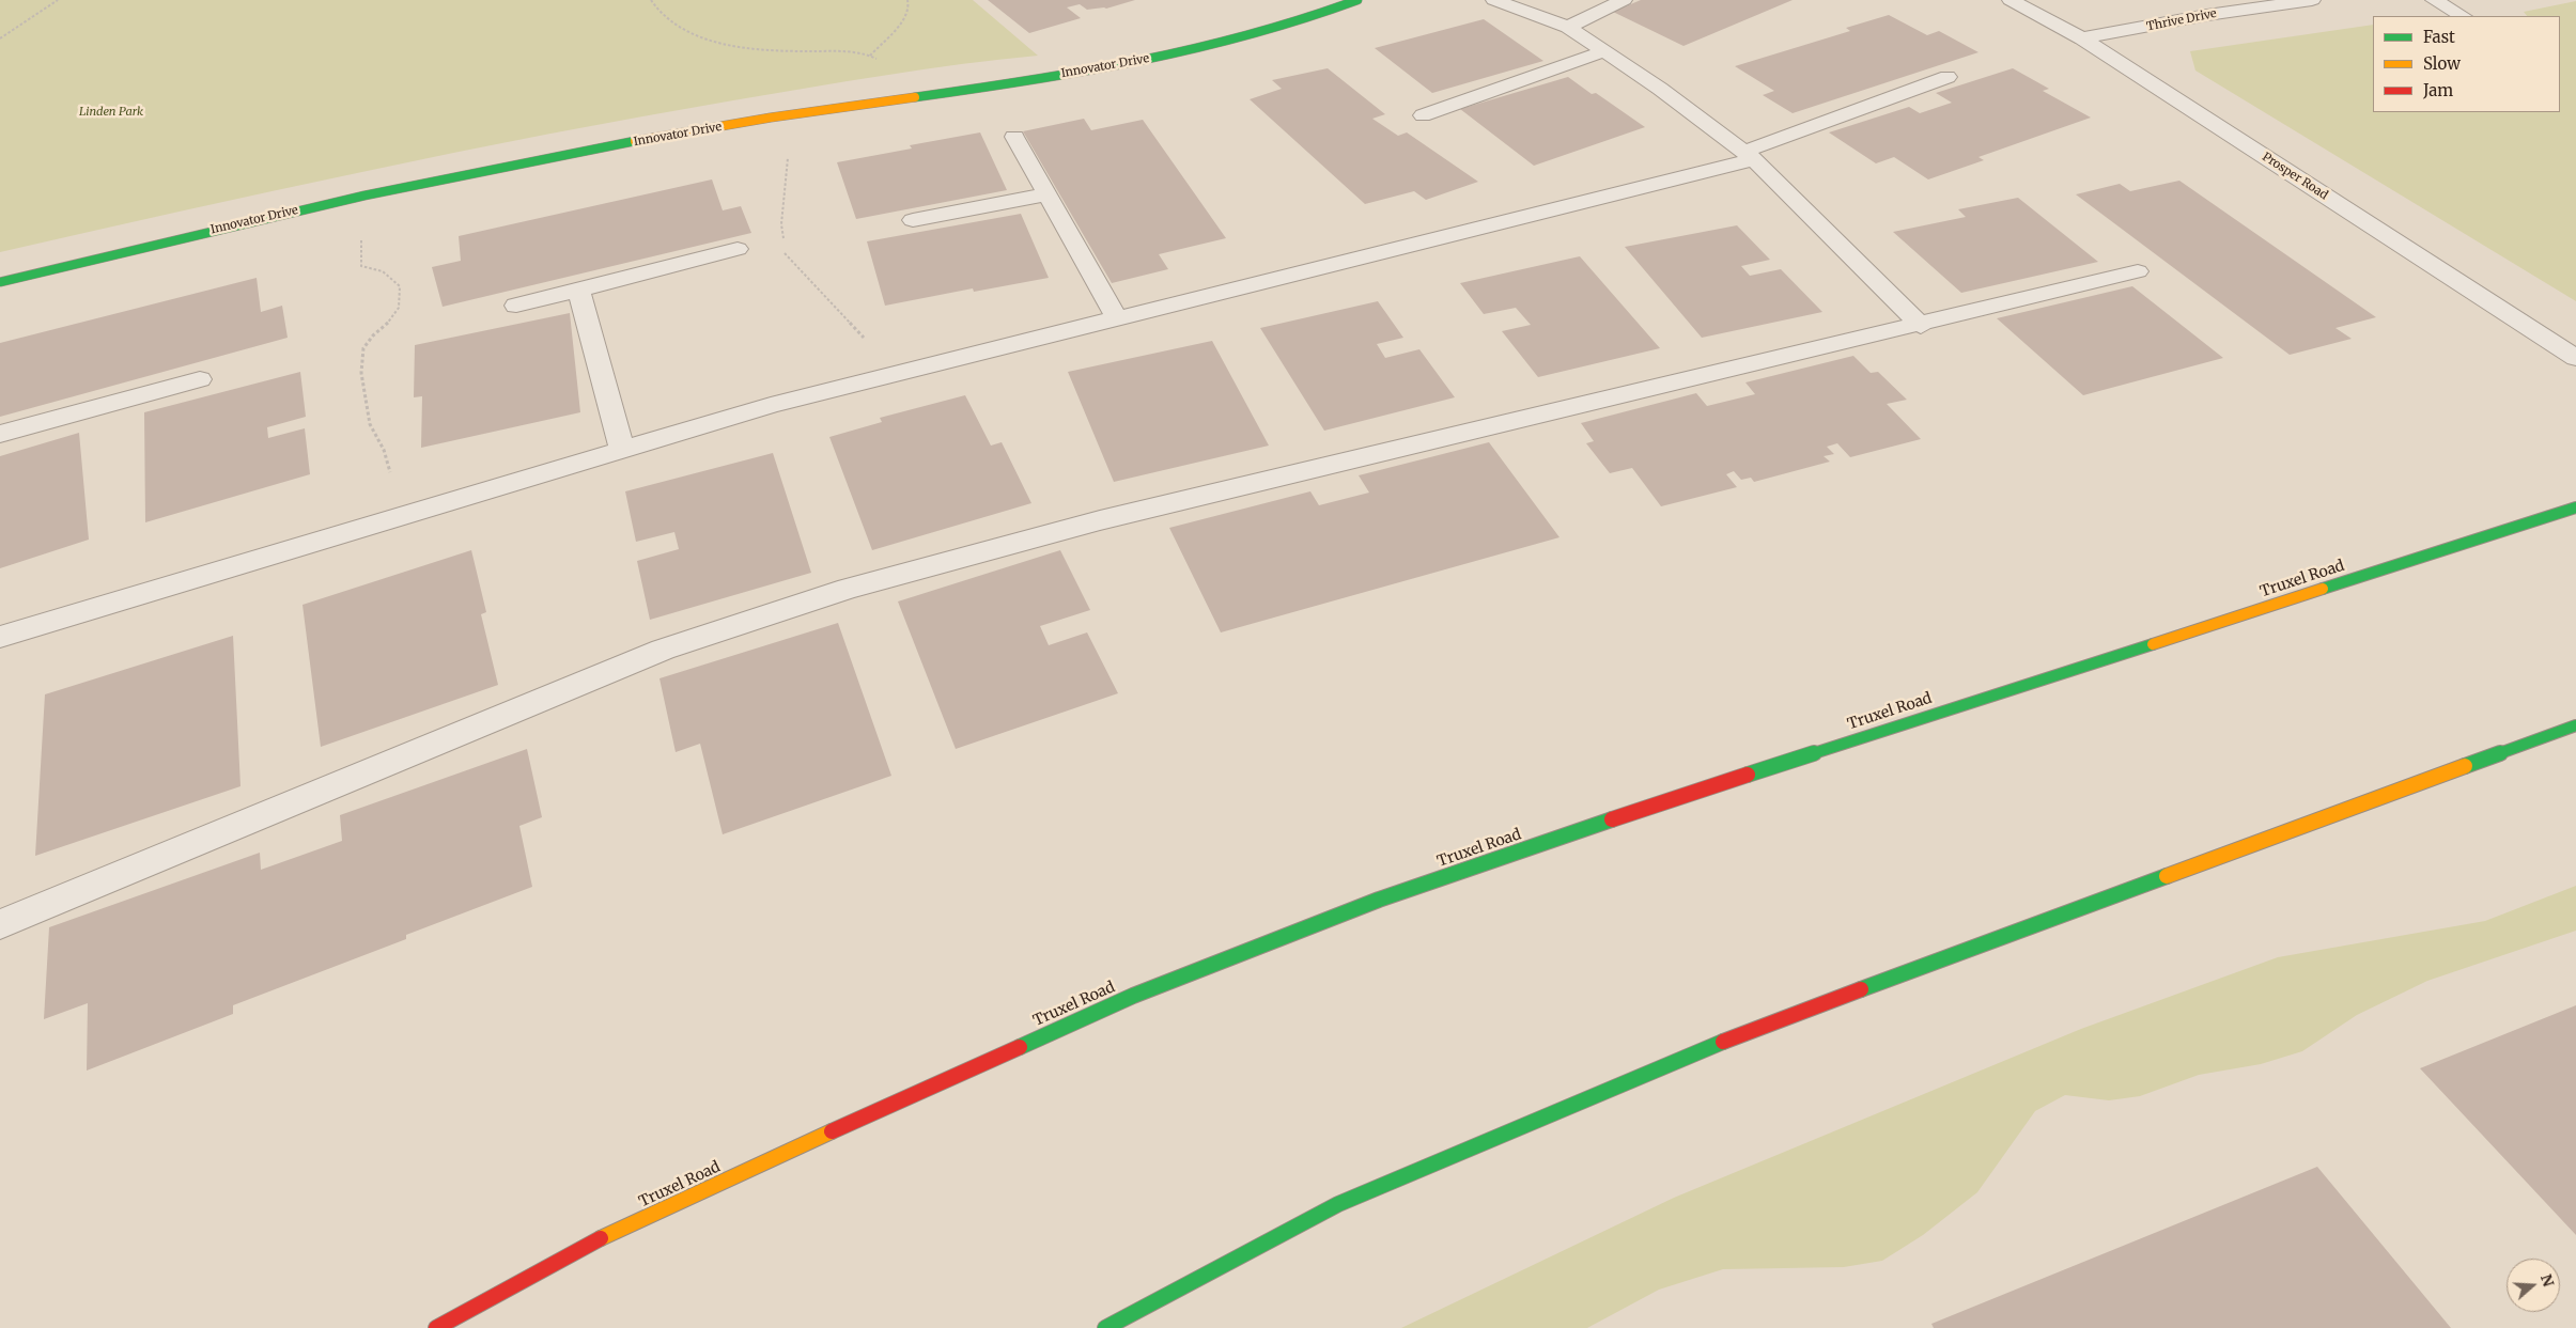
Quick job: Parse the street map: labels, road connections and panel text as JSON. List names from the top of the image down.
{
  "streets": {
    "main road": ["Innovator Drive", "Truxel Road"],
    "street": ["Thrive Drive", "Prosper Road"]
  },
  "crossings": [
    ["Thrive Drive", "Prosper Road"]
  ],
  "parks": ["Linden Park"],
  "legend": ["Fast", "Slow", "Jam"],
  "north": "right"
}
